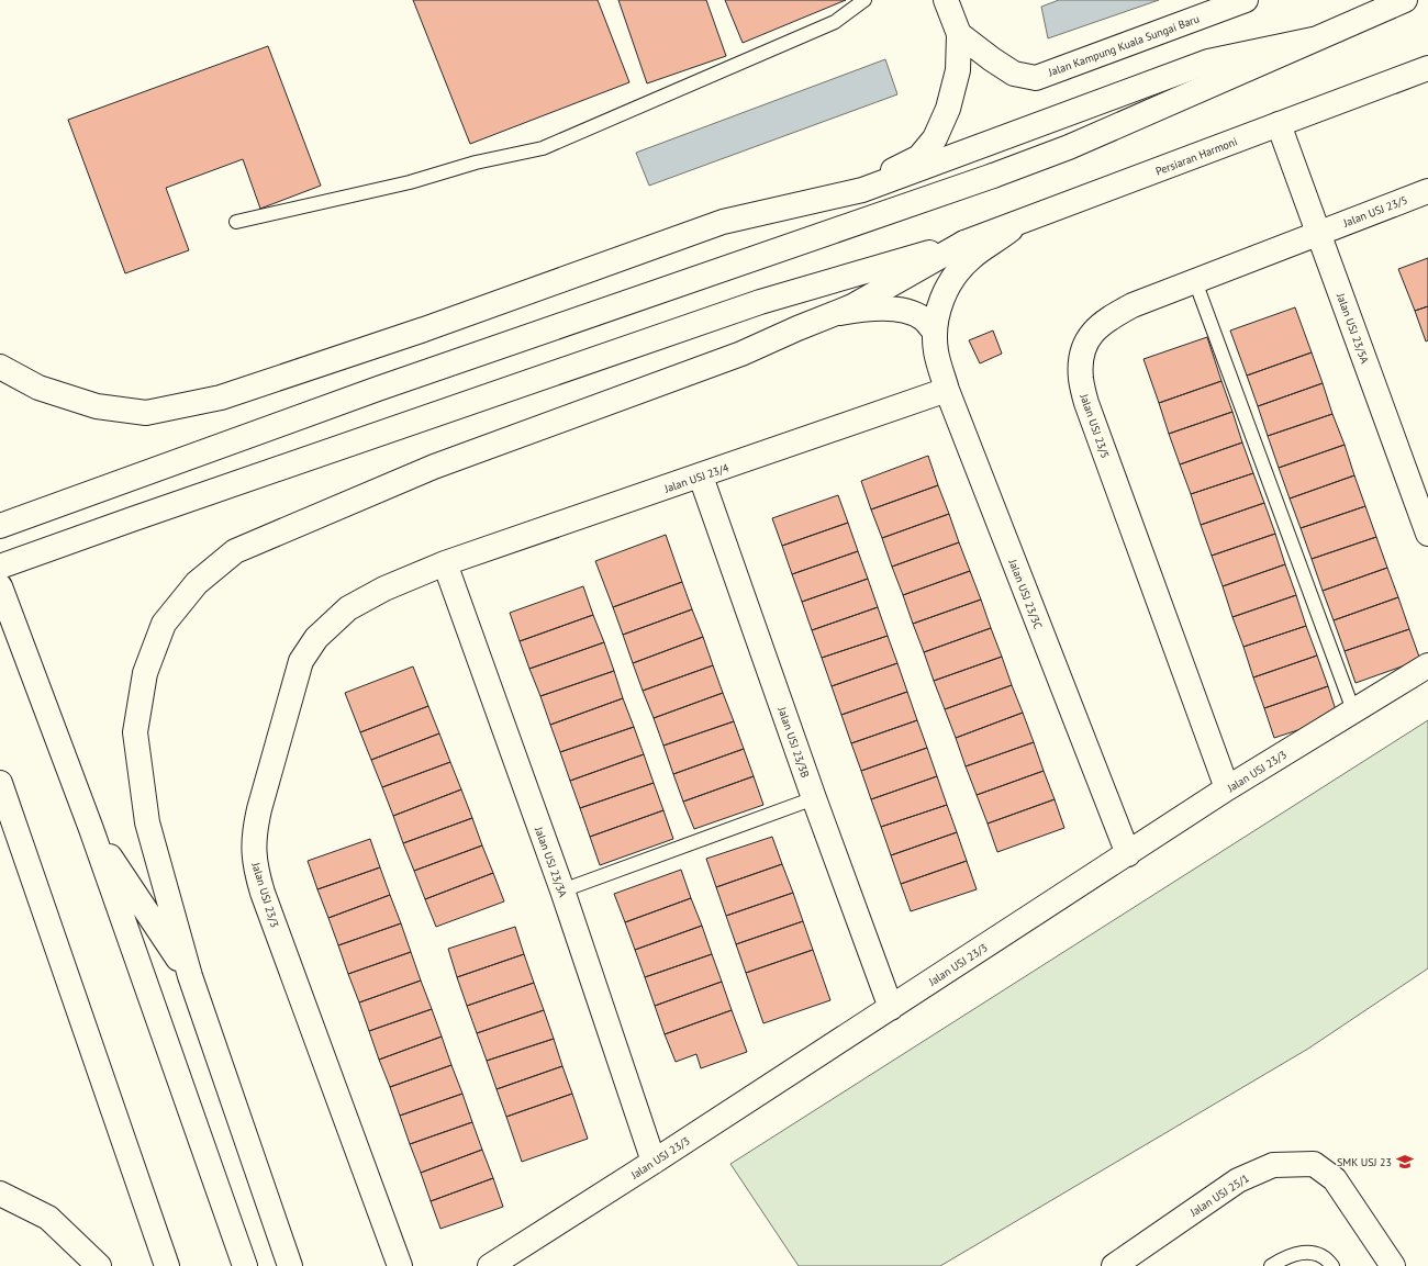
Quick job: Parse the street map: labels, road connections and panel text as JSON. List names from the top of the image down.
{
  "streets": {
    "main road": [
      "Jalan Kampung Kuala Sungai Baru",
      "Persiaran Harmoni",
      "Jalan USJ 23/5",
      "Jalan USJ 23/5A",
      "Jalan USJ 23/4",
      "Jalan USJ 23/3C",
      "Jalan USJ 23/3B",
      "Jalan USJ 23/3",
      "Jalan USJ 23/3A",
      "Jalan USJ 25/1"
    ]
  },
  "crossings": [
    ["Persiaran Harmoni", "Jalan USJ 23/5A"],
    ["Persiaran Harmoni", "Jalan USJ 23/3C"],
    ["Jalan USJ 23/5", "Jalan USJ 23/5A"],
    ["Jalan USJ 23/5", "Jalan USJ 23/3"],
    ["Jalan USJ 23/4", "Jalan USJ 23/3C"],
    ["Jalan USJ 23/4", "Jalan USJ 23/3B"],
    ["Jalan USJ 23/4", "Jalan USJ 23/3"],
    ["Jalan USJ 23/4", "Jalan USJ 23/3A"],
    ["Jalan USJ 23/3C", "Jalan USJ 23/3"],
    ["Jalan USJ 23/3B", "Jalan USJ 23/3"],
    ["Jalan USJ 23/3", "Jalan USJ 23/3A"]
  ],
  "places": {
    "school or university": ["SMK USJ 23"]
  }
}
